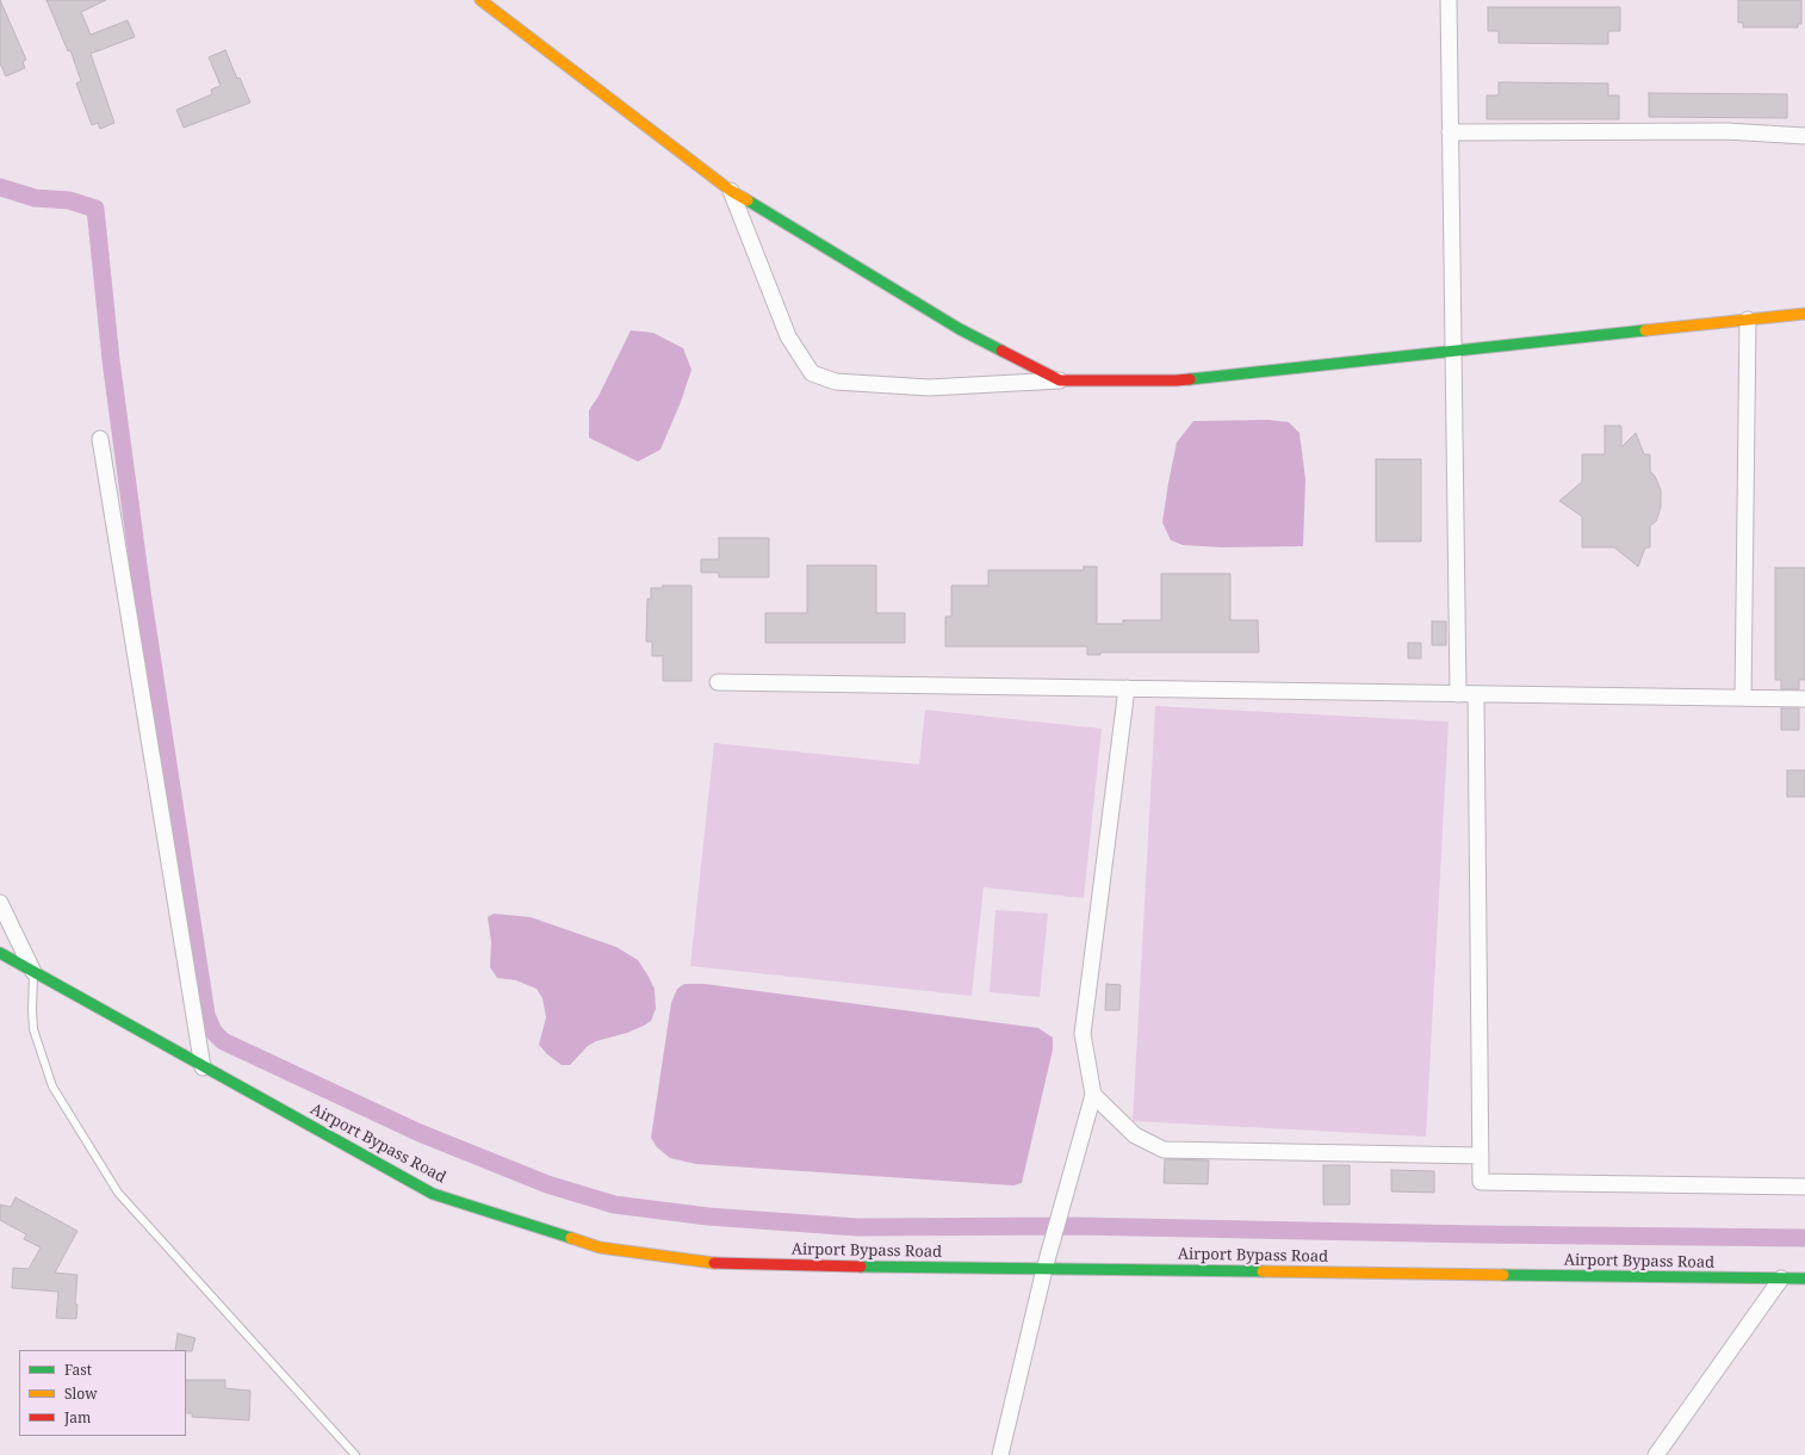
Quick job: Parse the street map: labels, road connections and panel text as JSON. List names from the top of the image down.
{
  "streets": {
    "street": ["Airport Bypass Road"]
  },
  "legend": ["Fast", "Slow", "Jam"]
}
